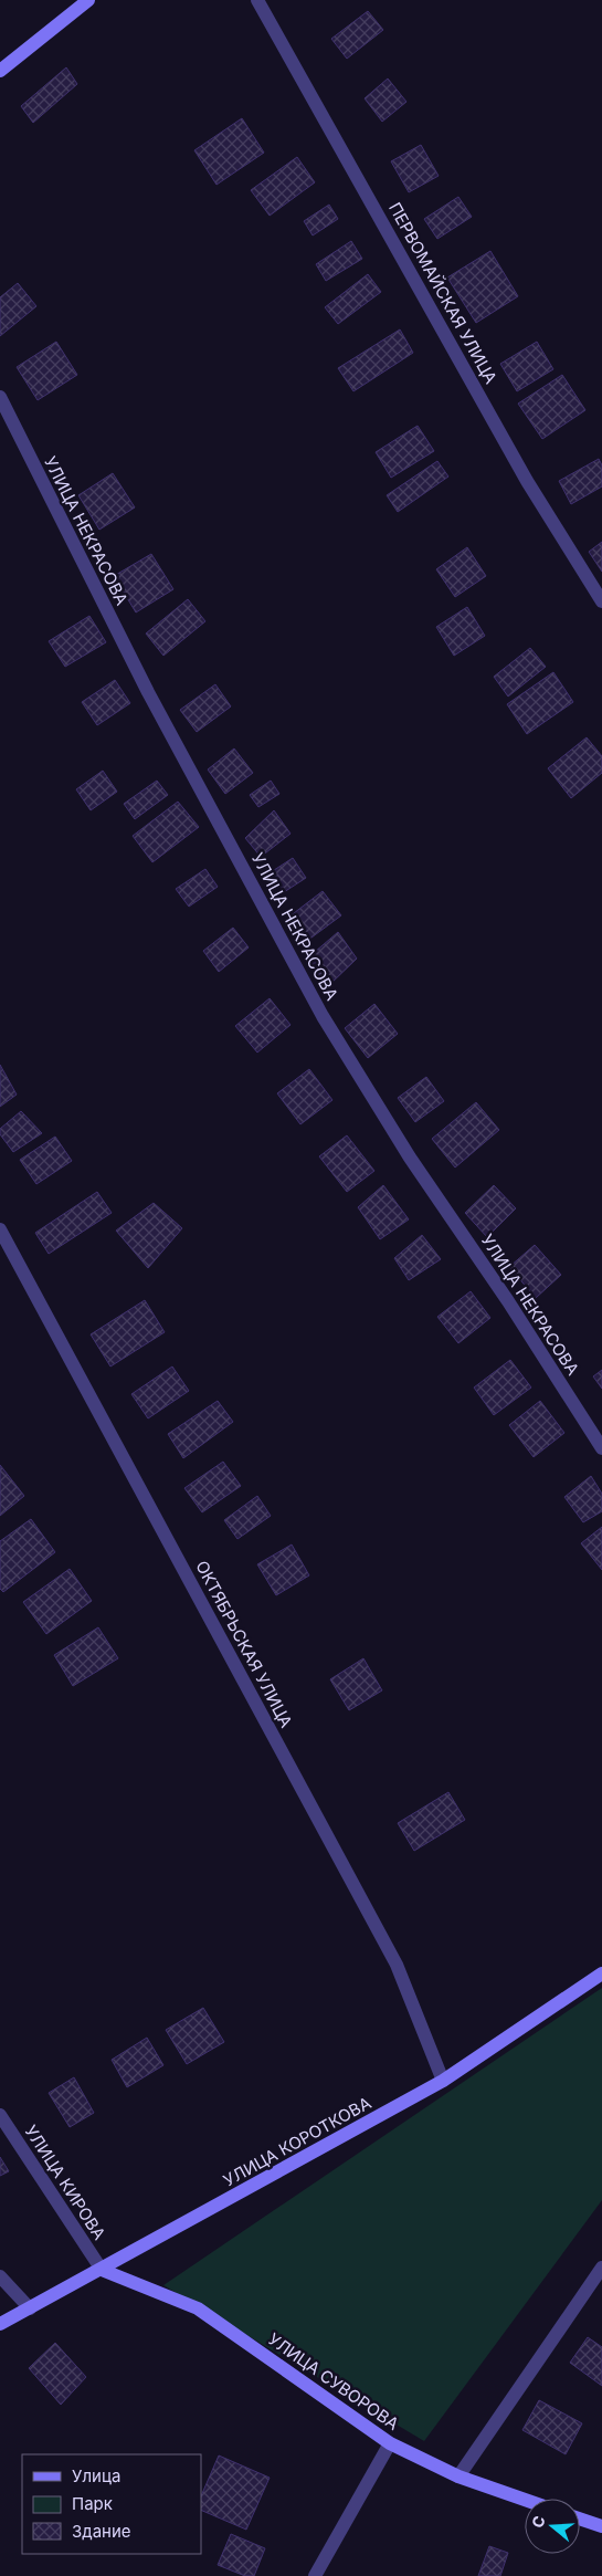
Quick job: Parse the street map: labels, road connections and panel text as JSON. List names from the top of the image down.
{
  "streets": {
    "street": [
      "ПЕРВОМАЙСКАЯ УЛИЦА",
      "УЛИЦА НЕКРАСОВА",
      "ОКТЯБРЬСКАЯ УЛИЦА",
      "УЛИЦА КОРОТКОВА",
      "УЛИЦА КИРОВА",
      "УЛИЦА СУВОРОВА"
    ]
  },
  "crossings": [
    ["ОКТЯБРЬСКАЯ УЛИЦА", "УЛИЦА КОРОТКОВА"],
    ["УЛИЦА КОРОТКОВА", "УЛИЦА КИРОВА"],
    ["УЛИЦА КОРОТКОВА", "УЛИЦА СУВОРОВА"],
    ["УЛИЦА КИРОВА", "УЛИЦА СУВОРОВА"]
  ],
  "legend": ["Улица", "Парк", "Здание"],
  "north": "left"
}
